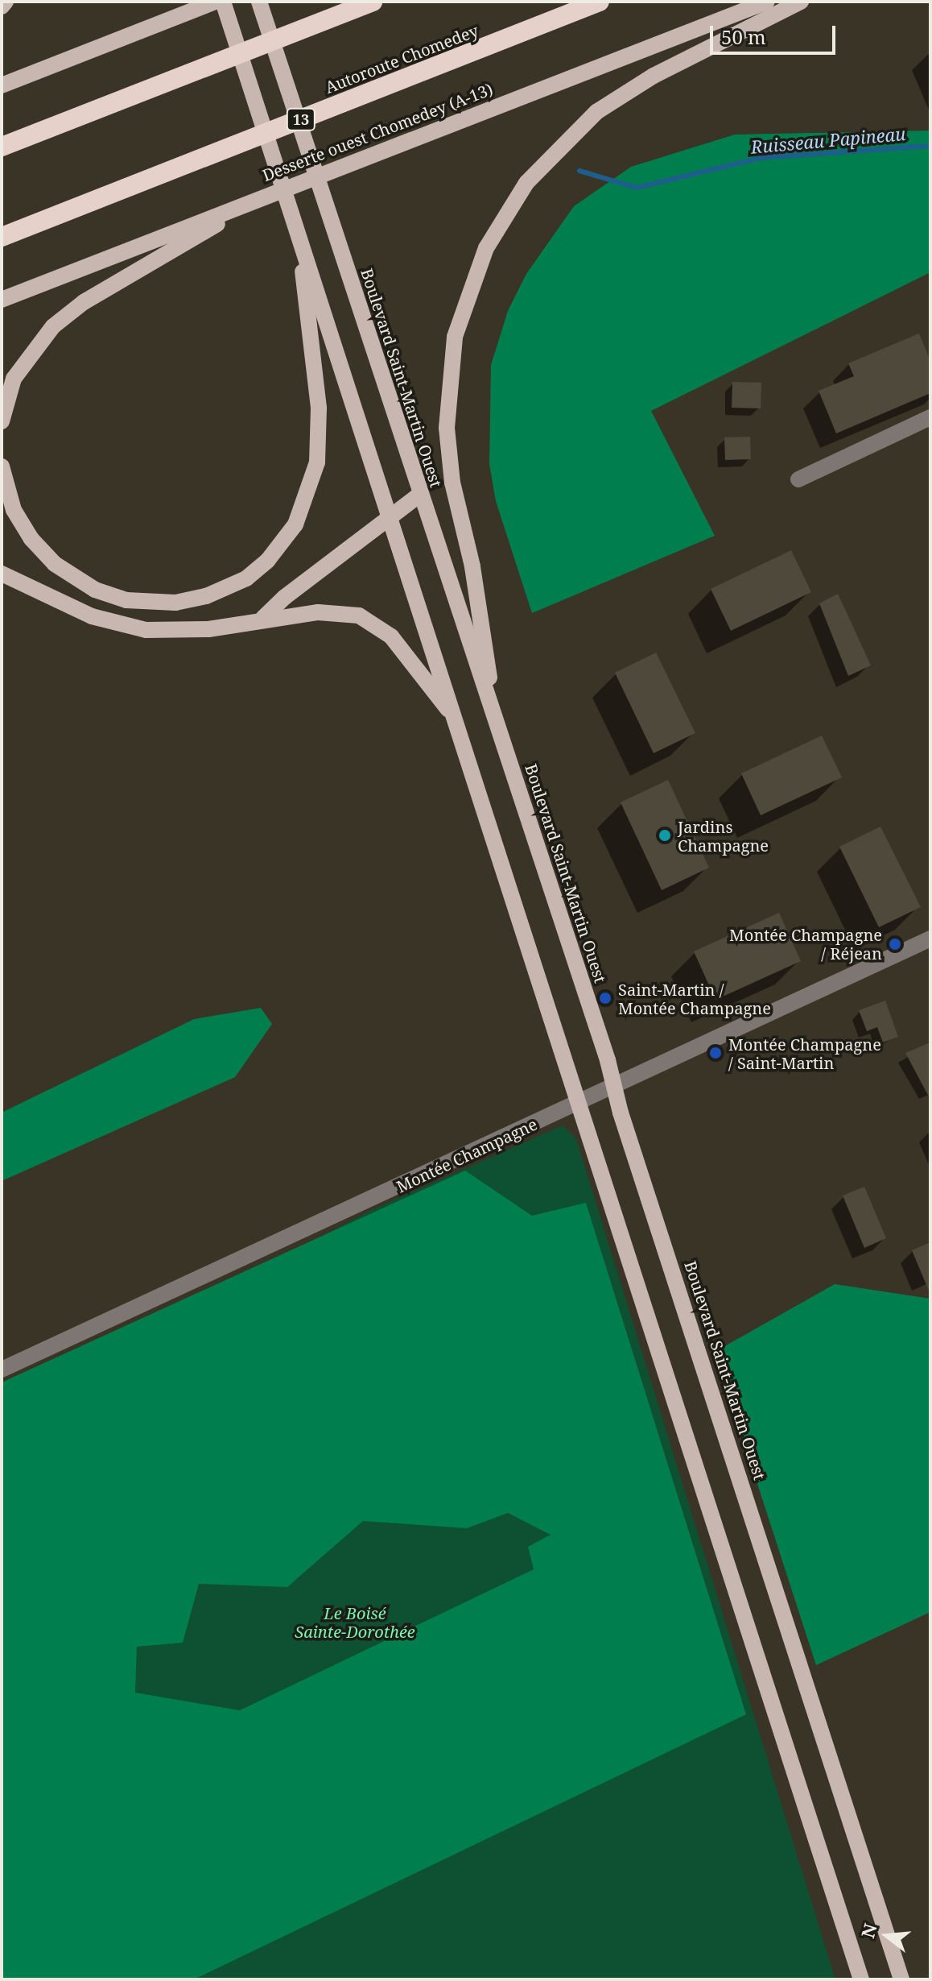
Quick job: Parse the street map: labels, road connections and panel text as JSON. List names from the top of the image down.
{
  "streets": {
    "highway": ["Autoroute Chomedey", "13"],
    "main road": ["Desserte ouest Chomedey (A-13)", "Boulevard Saint-Martin Ouest"],
    "street": ["Montée Champagne"]
  },
  "crossings": [
    ["Boulevard Saint-Martin Ouest", "Montée Champagne"]
  ],
  "water": ["Ruisseau Papineau"],
  "parks": ["Le Boisé Sainte-Dorothée"],
  "places": [
    "Jardins Champagne",
    "Montée Champagne / Réjean",
    "Saint-Martin / Montée Champagne",
    "Montée Champagne / Saint-Martin"
  ],
  "scale_bar": "50 m",
  "north": "left"
}
